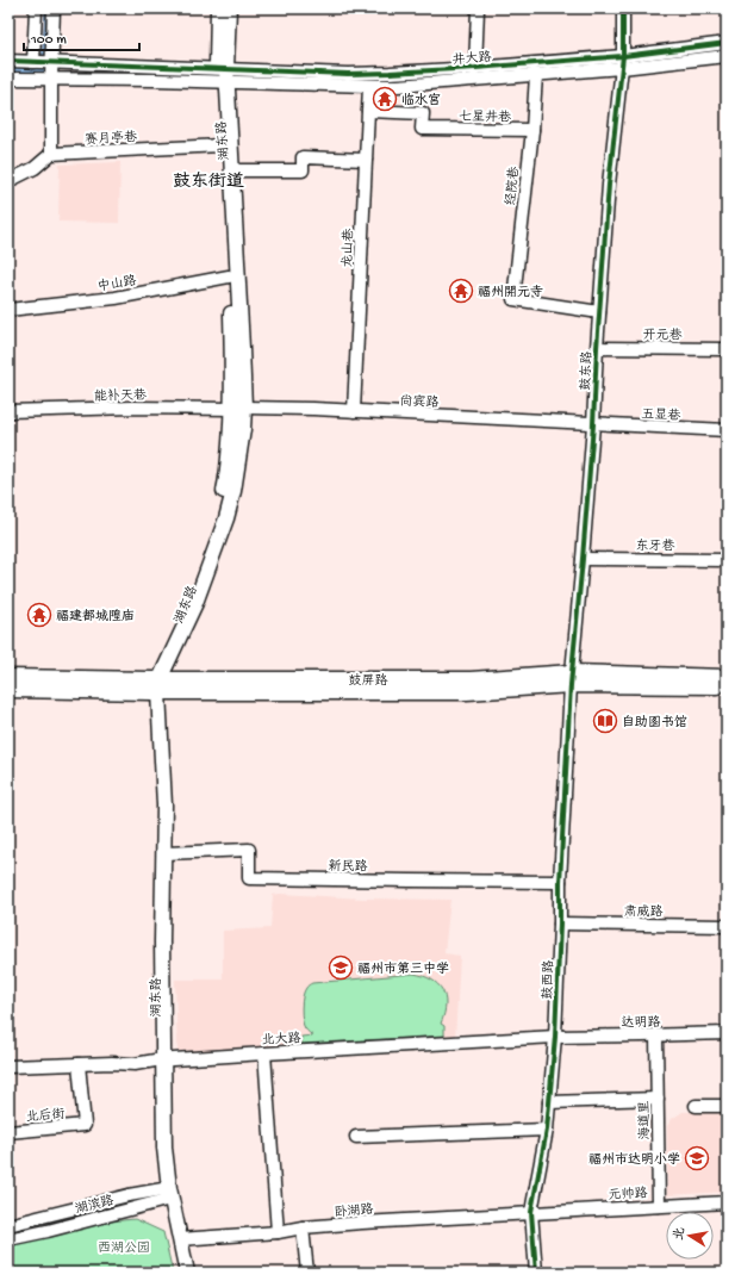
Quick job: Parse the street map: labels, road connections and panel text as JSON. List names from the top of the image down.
{
  "streets": {
    "main road": ["湖东路", "鼓屏路"],
    "street": [
      "井大路",
      "七星井巷",
      "赛月亭巷",
      "经院巷",
      "龙山巷",
      "中山路",
      "开元巷",
      "鼓东路",
      "能补天巷",
      "尚宾路",
      "五显巷",
      "东牙巷",
      "新民路",
      "肃威路",
      "鼓西路",
      "达明路",
      "北大路",
      "北后街",
      "海道里",
      "元帅路",
      "湖滨路",
      "卧湖路"
    ]
  },
  "crossings": [
    ["井大路", "湖东路"],
    ["井大路", "鼓东路"],
    ["七星井巷", "经院巷"],
    ["七星井巷", "龙山巷"],
    ["赛月亭巷", "湖东路"],
    ["湖东路", "中山路"],
    ["湖东路", "能补天巷"],
    ["湖东路", "尚宾路"],
    ["湖东路", "鼓屏路"],
    ["湖东路", "新民路"],
    ["湖东路", "北大路"],
    ["湖东路", "湖滨路"],
    ["经院巷", "鼓东路"],
    ["龙山巷", "尚宾路"],
    ["开元巷", "鼓东路"],
    ["鼓东路", "尚宾路"],
    ["鼓东路", "五显巷"],
    ["鼓东路", "东牙巷"],
    ["鼓东路", "鼓屏路"],
    ["鼓东路", "鼓西路"],
    ["能补天巷", "尚宾路"],
    ["尚宾路", "五显巷"],
    ["鼓屏路", "鼓西路"],
    ["新民路", "鼓西路"],
    ["肃威路", "鼓西路"],
    ["鼓西路", "达明路"],
    ["鼓西路", "北大路"],
    ["鼓西路", "元帅路"],
    ["鼓西路", "卧湖路"],
    ["达明路", "北大路"],
    ["达明路", "海道里"],
    ["北大路", "北后街"],
    ["海道里", "元帅路"],
    ["元帅路", "卧湖路"]
  ],
  "districts": ["鼓东街道"],
  "parks": ["西湖公园"],
  "places": {
    "temple": ["临水宫", "福州開元寺", "福建都城隍庙"],
    "library": ["自助图书馆"],
    "school or university": ["福州市第三中学", "福州市达明小学"]
  },
  "scale_bar": "100 m",
  "north": "left"
}
